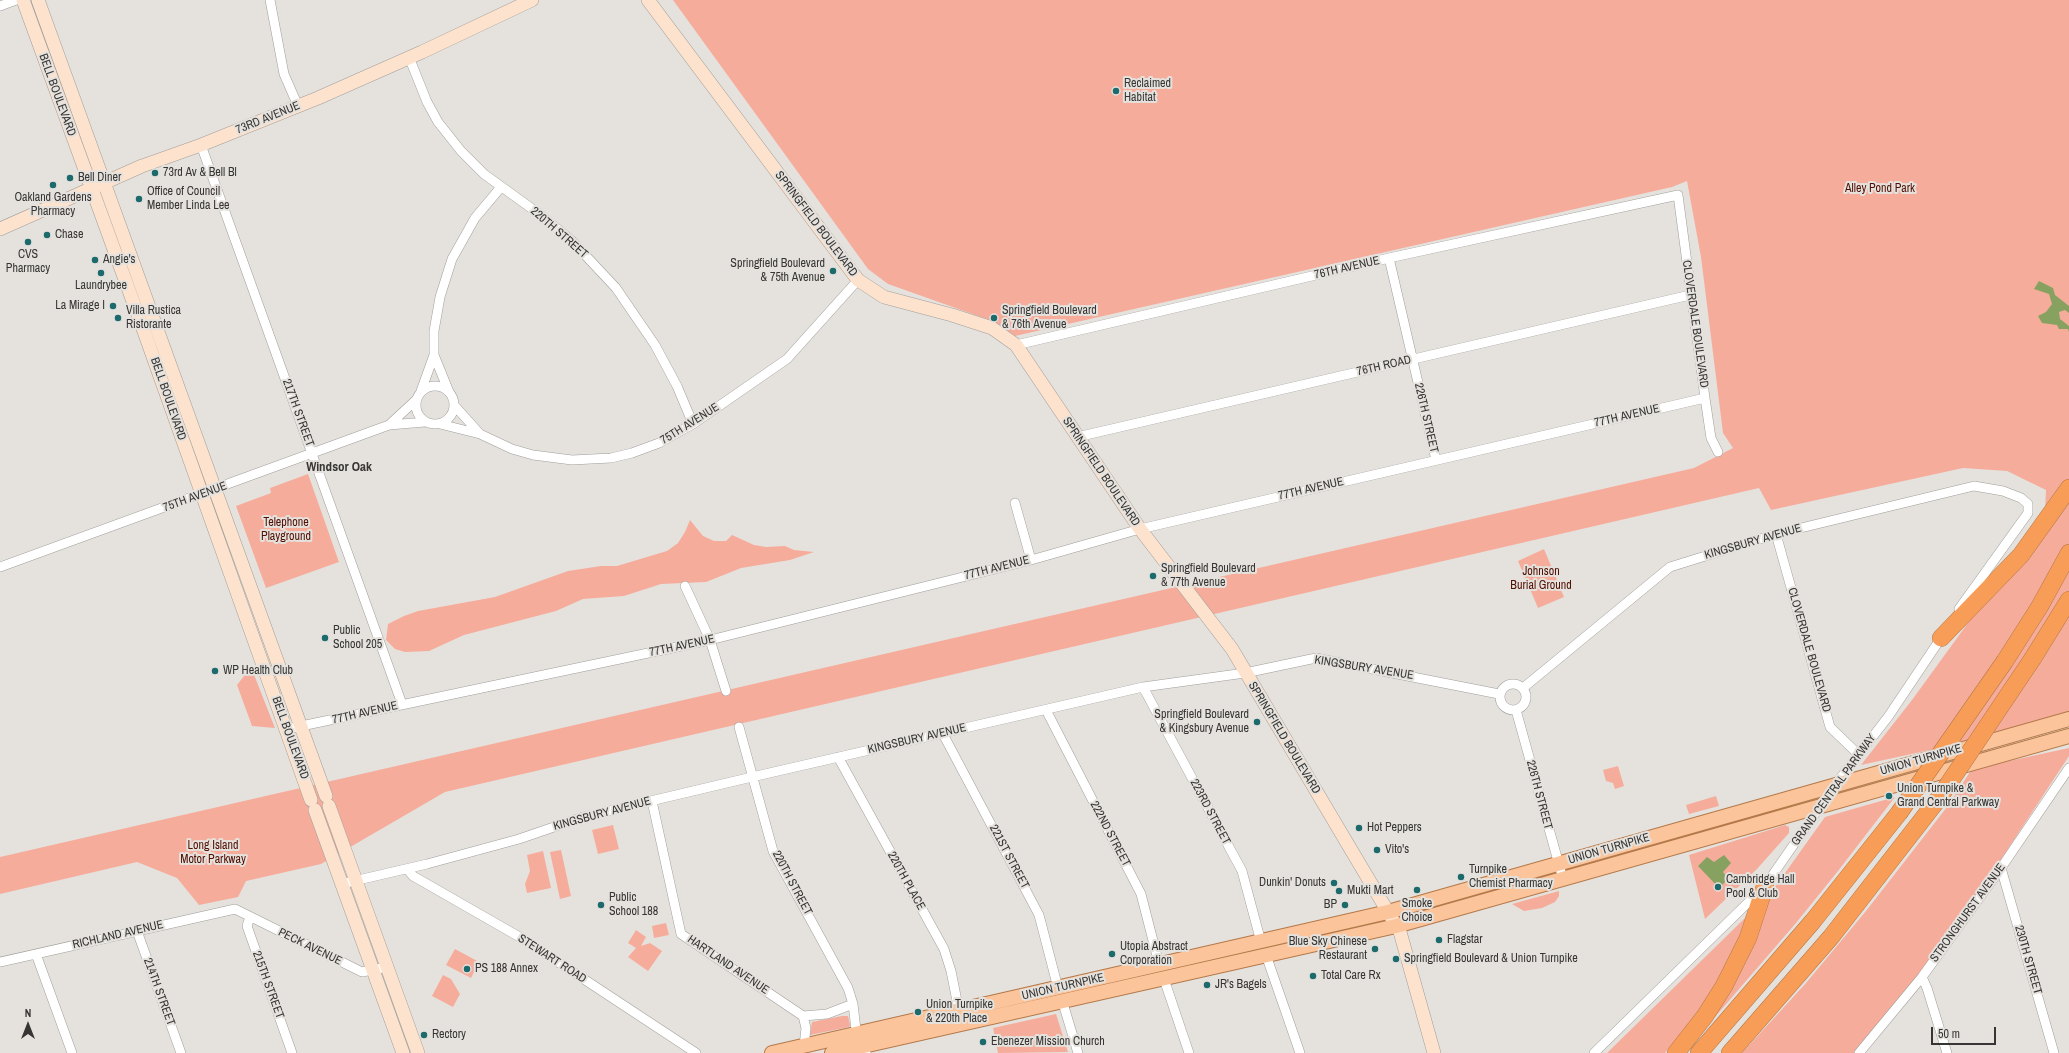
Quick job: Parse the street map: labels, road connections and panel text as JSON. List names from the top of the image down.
{
  "streets": {
    "main road": ["UNION TURNPIKE"],
    "street": [
      "BELL BOULEVARD",
      "73RD AVENUE",
      "SPRINGFIELD BOULEVARD",
      "220TH STREET",
      "76TH AVENUE",
      "CLOVERDALE BOULEVARD",
      "76TH ROAD",
      "217TH STREET",
      "77TH AVENUE",
      "226TH STREET",
      "75TH AVENUE",
      "KINGSBURY AVENUE",
      "GRAND CENTRAL PARKWAY",
      "223RD STREET",
      "222ND STREET",
      "221ST STREET",
      "220TH PLACE",
      "STRONGHURST AVENUE",
      "RICHLAND AVENUE",
      "PECK AVENUE",
      "STEWART ROAD",
      "230TH STREET",
      "HARTLAND AVENUE",
      "215TH STREET",
      "214TH STREET"
    ]
  },
  "crossings": [
    ["BELL BOULEVARD", "73RD AVENUE"],
    ["BELL BOULEVARD", "77TH AVENUE"],
    ["BELL BOULEVARD", "75TH AVENUE"],
    ["BELL BOULEVARD", "KINGSBURY AVENUE"],
    ["BELL BOULEVARD", "PECK AVENUE"],
    ["73RD AVENUE", "220TH STREET"],
    ["73RD AVENUE", "217TH STREET"],
    ["SPRINGFIELD BOULEVARD", "76TH AVENUE"],
    ["SPRINGFIELD BOULEVARD", "76TH ROAD"],
    ["SPRINGFIELD BOULEVARD", "77TH AVENUE"],
    ["SPRINGFIELD BOULEVARD", "75TH AVENUE"],
    ["SPRINGFIELD BOULEVARD", "KINGSBURY AVENUE"],
    ["SPRINGFIELD BOULEVARD", "UNION TURNPIKE"],
    ["220TH STREET", "75TH AVENUE"],
    ["220TH STREET", "KINGSBURY AVENUE"],
    ["220TH STREET", "UNION TURNPIKE"],
    ["76TH AVENUE", "CLOVERDALE BOULEVARD"],
    ["76TH AVENUE", "226TH STREET"],
    ["CLOVERDALE BOULEVARD", "76TH ROAD"],
    ["CLOVERDALE BOULEVARD", "77TH AVENUE"],
    ["CLOVERDALE BOULEVARD", "KINGSBURY AVENUE"],
    ["CLOVERDALE BOULEVARD", "GRAND CENTRAL PARKWAY"],
    ["76TH ROAD", "226TH STREET"],
    ["217TH STREET", "77TH AVENUE"],
    ["217TH STREET", "75TH AVENUE"],
    ["77TH AVENUE", "226TH STREET"],
    ["226TH STREET", "KINGSBURY AVENUE"],
    ["226TH STREET", "UNION TURNPIKE"],
    ["KINGSBURY AVENUE", "GRAND CENTRAL PARKWAY"],
    ["KINGSBURY AVENUE", "223RD STREET"],
    ["KINGSBURY AVENUE", "222ND STREET"],
    ["KINGSBURY AVENUE", "221ST STREET"],
    ["KINGSBURY AVENUE", "220TH PLACE"],
    ["KINGSBURY AVENUE", "STEWART ROAD"],
    ["KINGSBURY AVENUE", "HARTLAND AVENUE"],
    ["UNION TURNPIKE", "GRAND CENTRAL PARKWAY"],
    ["UNION TURNPIKE", "223RD STREET"],
    ["UNION TURNPIKE", "222ND STREET"],
    ["UNION TURNPIKE", "221ST STREET"],
    ["UNION TURNPIKE", "220TH PLACE"],
    ["STRONGHURST AVENUE", "230TH STREET"],
    ["RICHLAND AVENUE", "PECK AVENUE"],
    ["RICHLAND AVENUE", "214TH STREET"],
    ["PECK AVENUE", "215TH STREET"]
  ],
  "districts": ["Windsor Oak"],
  "parks": [
    "Alley Pond Park",
    "Telephone Playground",
    "Johnson Burial Ground",
    "Long Island Motor Parkway"
  ],
  "places": [
    "Reclaimed Habitat",
    "73rd Av & Bell Bl",
    "Bell Diner",
    "Oakland Gardens Pharmacy",
    "Office of Council Member Linda Lee",
    "Chase",
    "CVS Pharmacy",
    "Angie's",
    "Springfield Boulevard & 75th Avenue",
    "Laundrybee",
    "La Mirage I",
    "Villa Rustica Ristorante",
    "Springfield Boulevard & 76th Avenue",
    "Springfield Boulevard & 77th Avenue",
    "Public School 205",
    "WP Health Club",
    "Springfield Boulevard & Kingsbury Avenue",
    "Union Turnpike & Grand Central Parkway",
    "Hot Peppers",
    "Vito's",
    "Turnpike Chemist Pharmacy",
    "Dunkin' Donuts",
    "Cambridge Hall Pool & Club",
    "Smoke Choice",
    "Mukti Mart",
    "Public School 188",
    "BP",
    "Flagstar",
    "Blue Sky Chinese Restaurant",
    "Utopia Abstract Corporation",
    "Springfield Boulevard & Union Turnpike",
    "PS 188 Annex",
    "Total Care Rx",
    "JR's Bagels",
    "Union Turnpike & 220th Place",
    "Rectory",
    "Ebenezer Mission Church"
  ],
  "scale_bar": "50 m",
  "north": "top"
}
